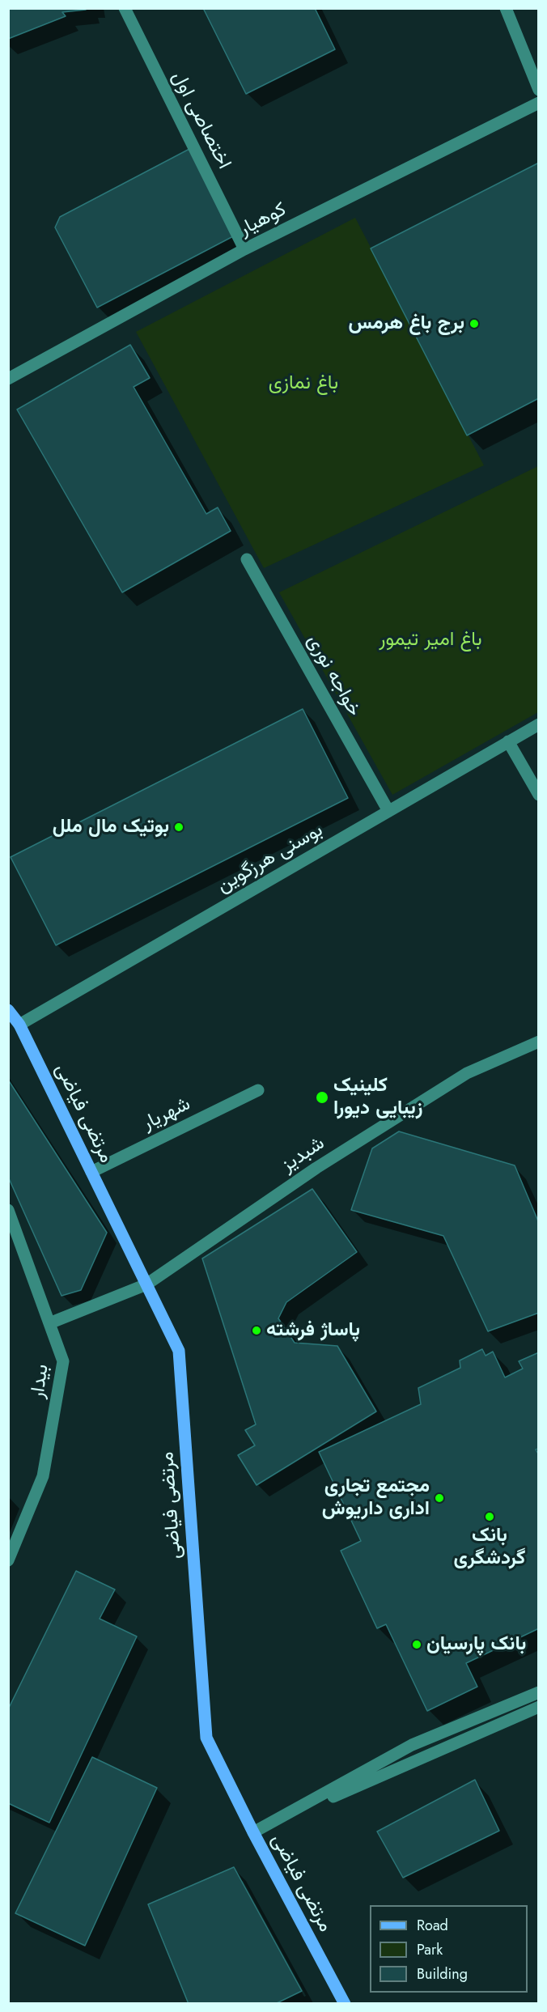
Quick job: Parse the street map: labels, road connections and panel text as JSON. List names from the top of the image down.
{
  "streets": {
    "main road": ["مرتضی فیاضی"],
    "street": [
      "اختصاصی اول",
      "کوهیار",
      "خواجه نوری",
      "بوسنی هرزگوین",
      "شهریار",
      "شبدیز",
      "بیدار"
    ]
  },
  "crossings": [
    ["اختصاصی اول", "کوهیار"],
    ["خواجه نوری", "بوسنی هرزگوین"],
    ["بوسنی هرزگوین", "مرتضی فیاضی"],
    ["مرتضی فیاضی", "شهریار"],
    ["مرتضی فیاضی", "شبدیز"],
    ["شبدیز", "بیدار"]
  ],
  "parks": ["باغ نمازی", "باغ امیر تیمور"],
  "places": [
    "برج باغ هرمس",
    "بوتیک مال ملل",
    "کلینیک زیبایی دیورا",
    "پاساژ فرشته",
    "مجتمع تجاری اداری داریوش",
    "بانک گردشگری",
    "بانک پارسیان"
  ],
  "legend": ["Road", "Park", "Building"]
}
